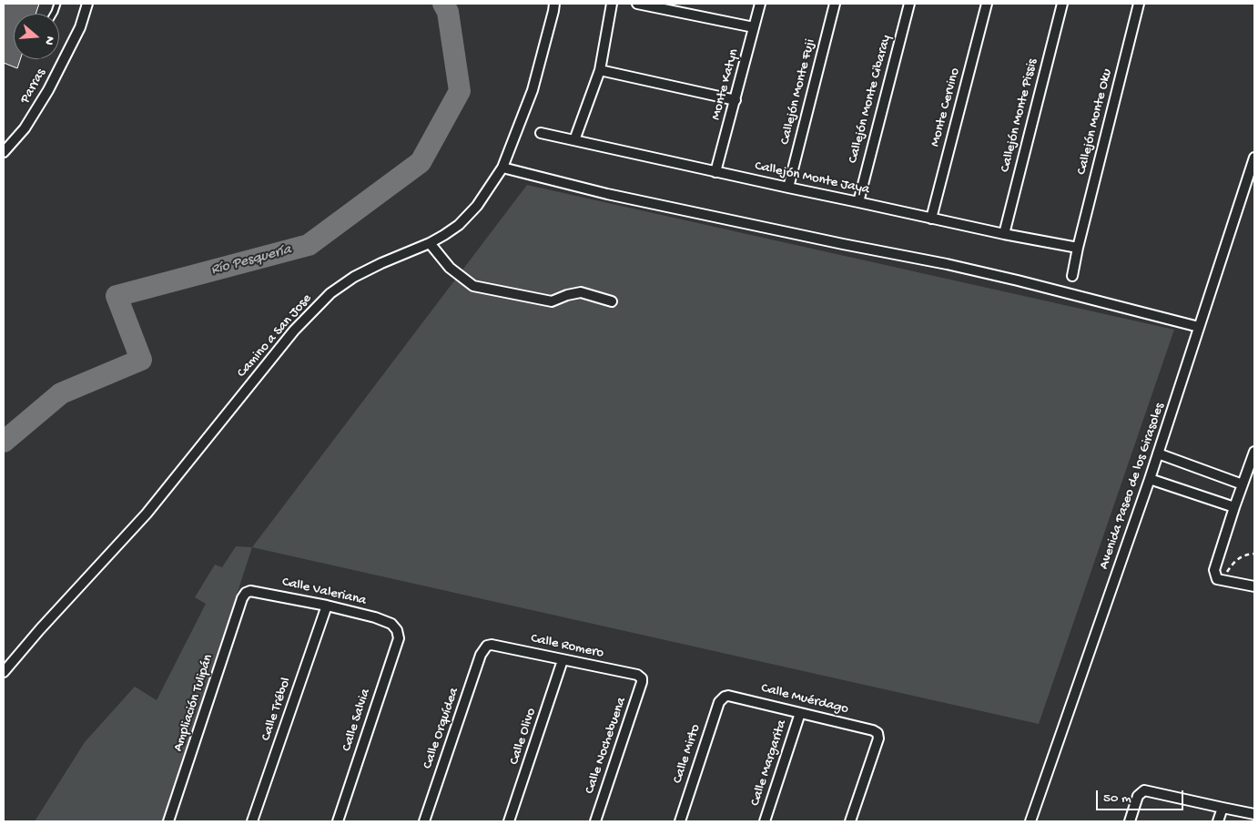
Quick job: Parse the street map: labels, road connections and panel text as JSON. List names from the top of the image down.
{
  "streets": {
    "street": [
      "Monte Katyn",
      "Parras",
      "Callejón Monte Fuji",
      "Callejón Monte Cibaray",
      "Monte Cervino",
      "Callejón Monte Pissis",
      "Callejón Monte Oku",
      "Callejón Monte Jaya",
      "Camino a San Jose",
      "Avenida Paseo de los Girasoles",
      "Calle Valeriana",
      "Calle Romero",
      "Calle Muérdago",
      "Ampliación Tulipán",
      "Calle Trébol",
      "Calle Salvia",
      "Calle Orquídea",
      "Calle Olivo",
      "Calle Nochebuena",
      "Calle Mirto",
      "Calle Margarita"
    ]
  },
  "crossings": [
    ["Monte Katyn", "Callejón Monte Jaya"],
    ["Callejón Monte Fuji", "Callejón Monte Jaya"],
    ["Callejón Monte Cibaray", "Callejón Monte Jaya"],
    ["Monte Cervino", "Callejón Monte Jaya"],
    ["Callejón Monte Pissis", "Callejón Monte Jaya"],
    ["Callejón Monte Oku", "Callejón Monte Jaya"],
    ["Calle Valeriana", "Ampliación Tulipán"],
    ["Calle Valeriana", "Calle Trébol"],
    ["Calle Valeriana", "Calle Salvia"],
    ["Calle Romero", "Calle Orquídea"],
    ["Calle Romero", "Calle Olivo"],
    ["Calle Romero", "Calle Nochebuena"],
    ["Calle Muérdago", "Calle Mirto"],
    ["Calle Muérdago", "Calle Margarita"]
  ],
  "water": ["Río Pesquería"],
  "scale_bar": "50 m",
  "north": "right"
}
